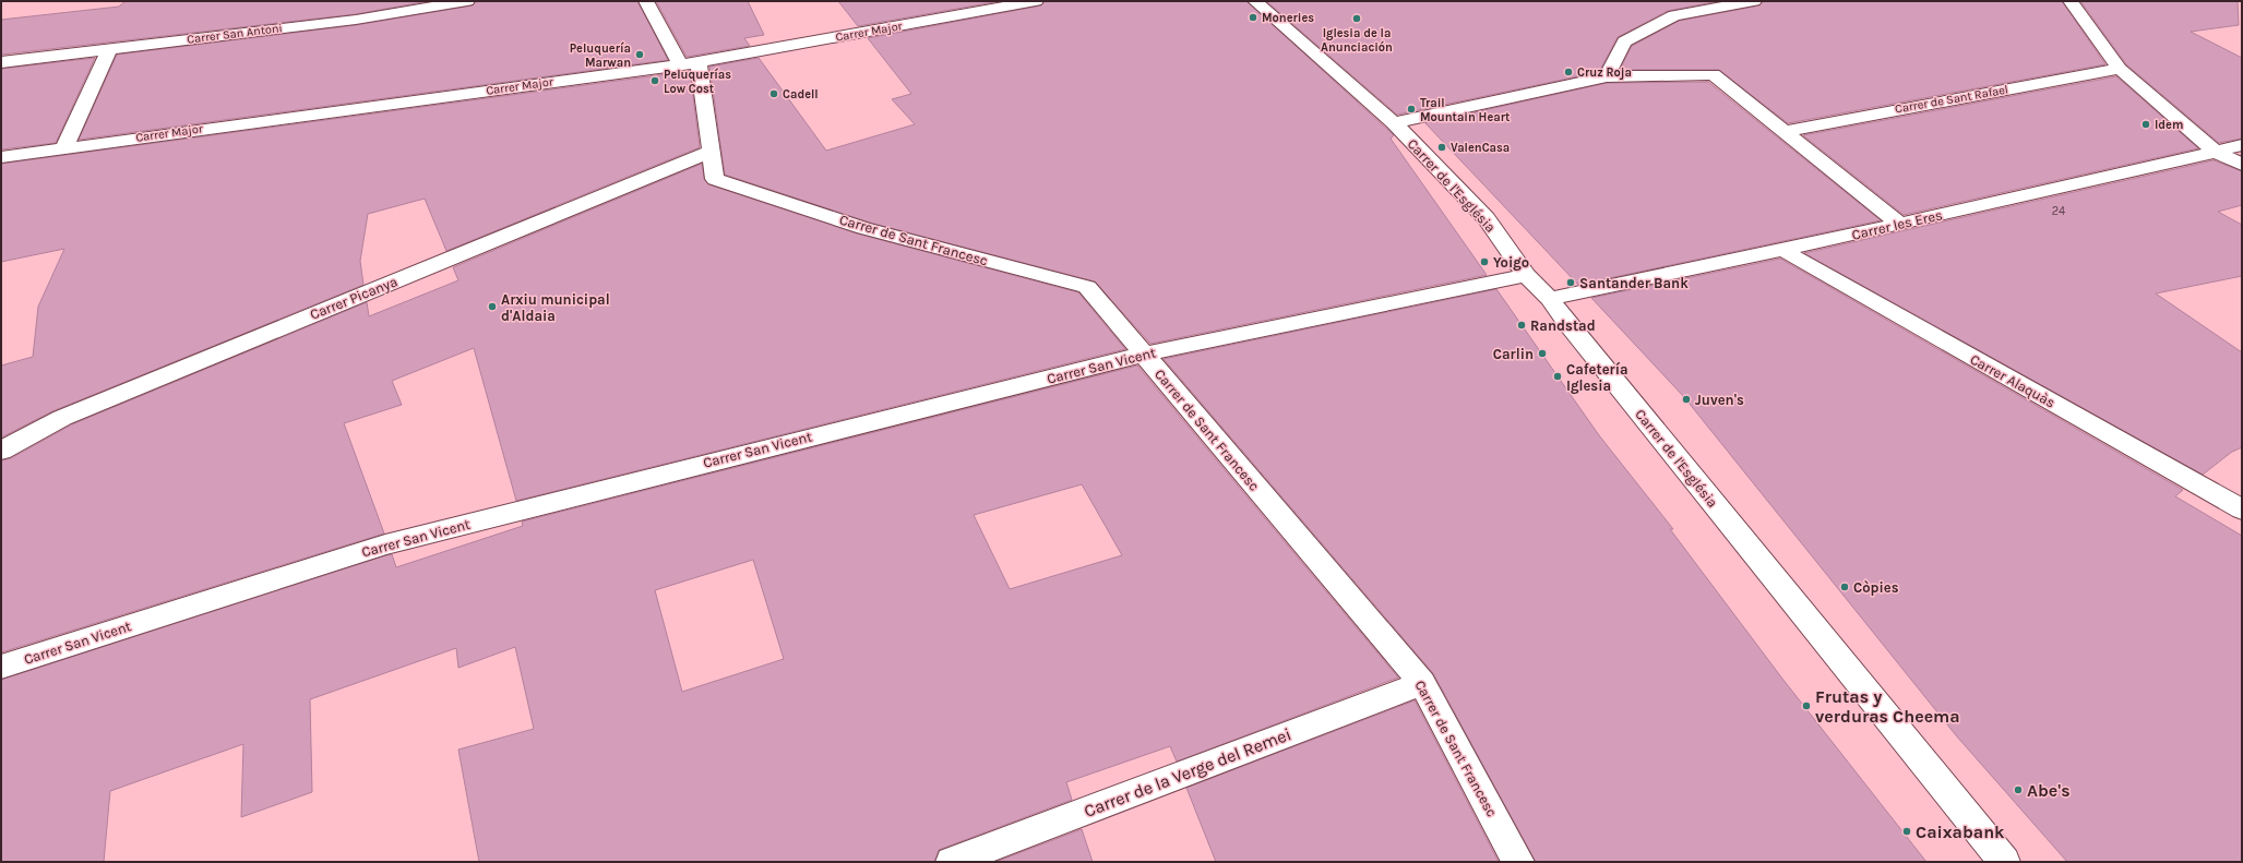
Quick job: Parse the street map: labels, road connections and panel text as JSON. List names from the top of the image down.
{
  "streets": {
    "street": [
      "Carrer Major",
      "Carrer San Antoni",
      "Carrer de Sant Rafael",
      "Carrer de l'Església",
      "Carrer les Eres",
      "Carrer de Sant Francesc",
      "Carrer Picanya",
      "Carrer San Vicent",
      "Carrer Alaquàs",
      "Carrer de la Verge del Remei"
    ]
  },
  "crossings": [
    ["Carrer Major", "Carrer de Sant Francesc"],
    ["Carrer de l'Església", "Carrer les Eres"],
    ["Carrer de l'Església", "Carrer San Vicent"],
    ["Carrer les Eres", "Carrer Alaquàs"],
    ["Carrer de Sant Francesc", "Carrer Picanya"],
    ["Carrer de Sant Francesc", "Carrer San Vicent"],
    ["Carrer de Sant Francesc", "Carrer de la Verge del Remei"]
  ],
  "places": [
    "Moneries",
    "Iglesia de la Anunciación",
    "Peluquería Marwan",
    "Cruz Roja",
    "Peluquerías Low Cost",
    "Cadell",
    "Trail Mountain Heart",
    "Idem",
    "ValenCasa",
    "Yoigo",
    "Santander Bank",
    "Arxiu municipal d'Aldaia",
    "Randstad",
    "Carlin",
    "Cafetería Iglesia",
    "Juven's",
    "Còpies",
    "Frutas y verduras Cheema",
    "Abe's",
    "Caixabank"
  ],
  "house_numbers": ["24"]
}
